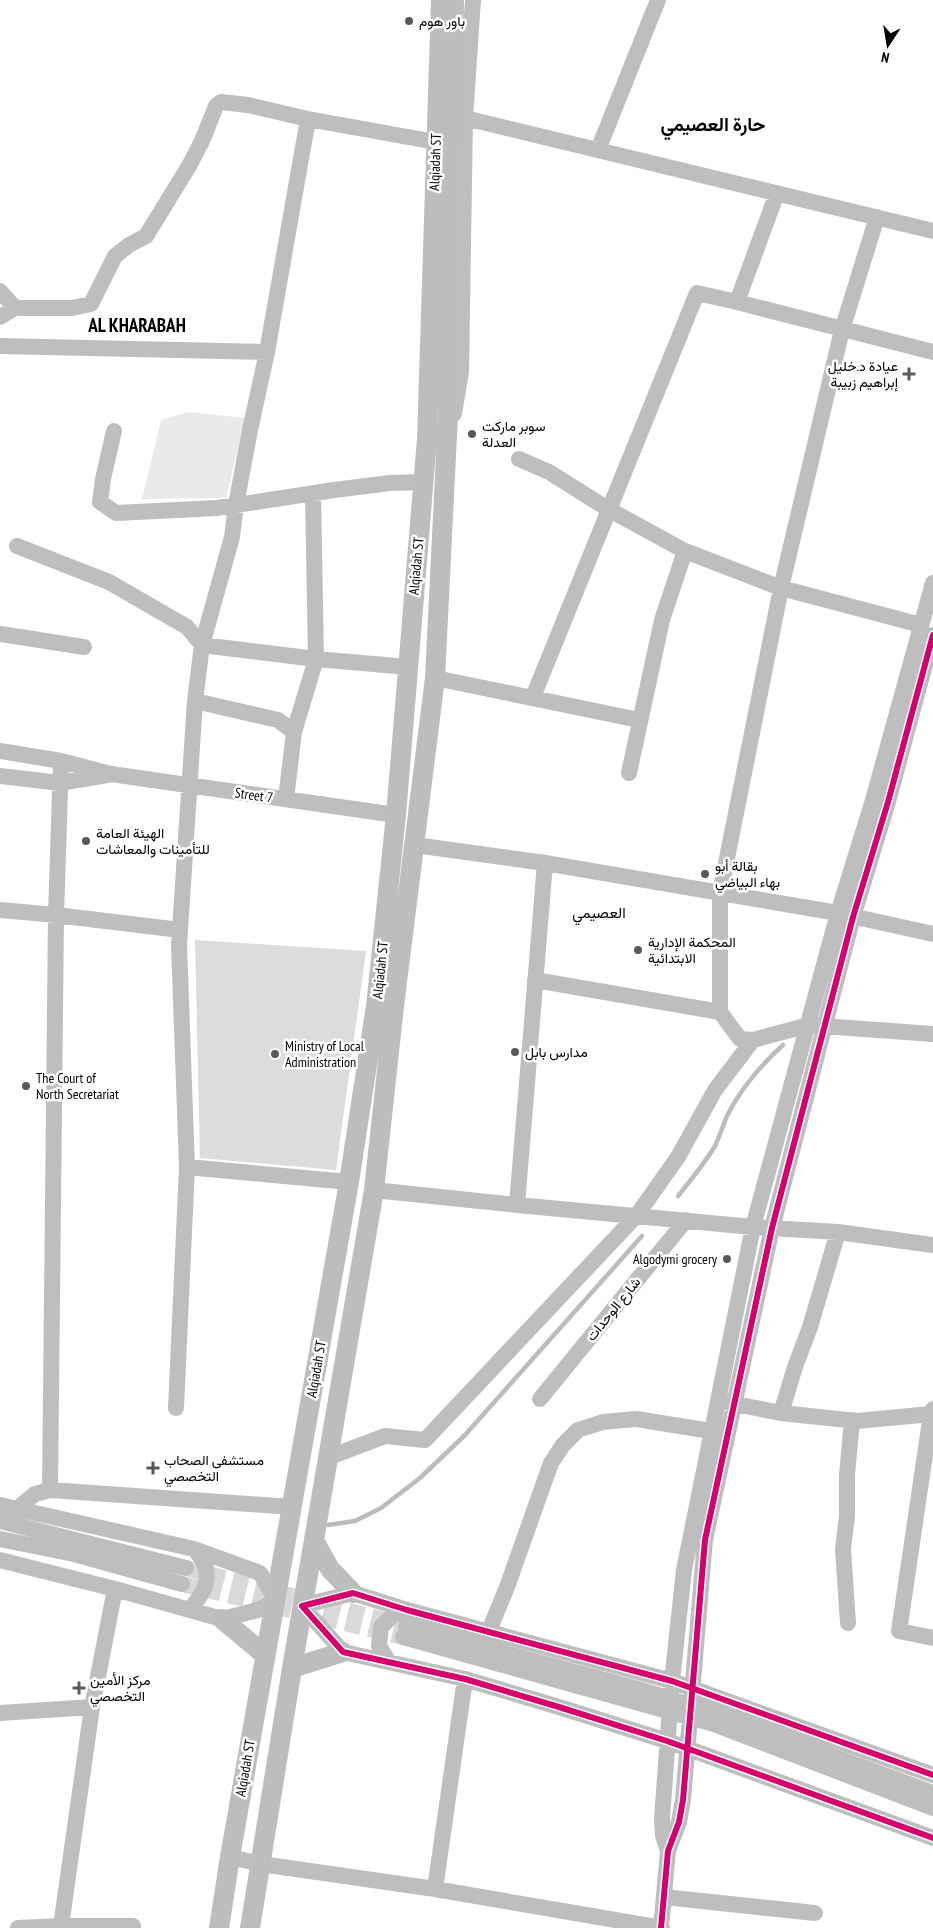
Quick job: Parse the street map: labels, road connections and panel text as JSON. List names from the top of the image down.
{
  "streets": {
    "main road": ["Alqiadah ST"],
    "street": ["Street 7", "شارع الوحدات"]
  },
  "crossings": [
    ["Alqiadah ST", "Street 7"]
  ],
  "districts": ["حارة العصيمي", "AL KHARABAH", "العصيمي"],
  "places": {
    "other": [
      "باور هوم",
      "سوبر ماركت العدلة",
      "الهيئة العامة للتأمينات والمعاشات",
      "بقالة أبو بهاء البياضي",
      "المحكمة الإدارية الابتدائية",
      "مدارس بابل",
      "Ministry of Local Administration",
      "The Court of North Secretariat",
      "Algodymi grocery"
    ],
    "health": ["عيادة د.خليل إبراهيم زبيبة", "مستشفى الصحاب التخصصي", "مركز الأمين التخصصي"]
  },
  "north": "bottom"
}
